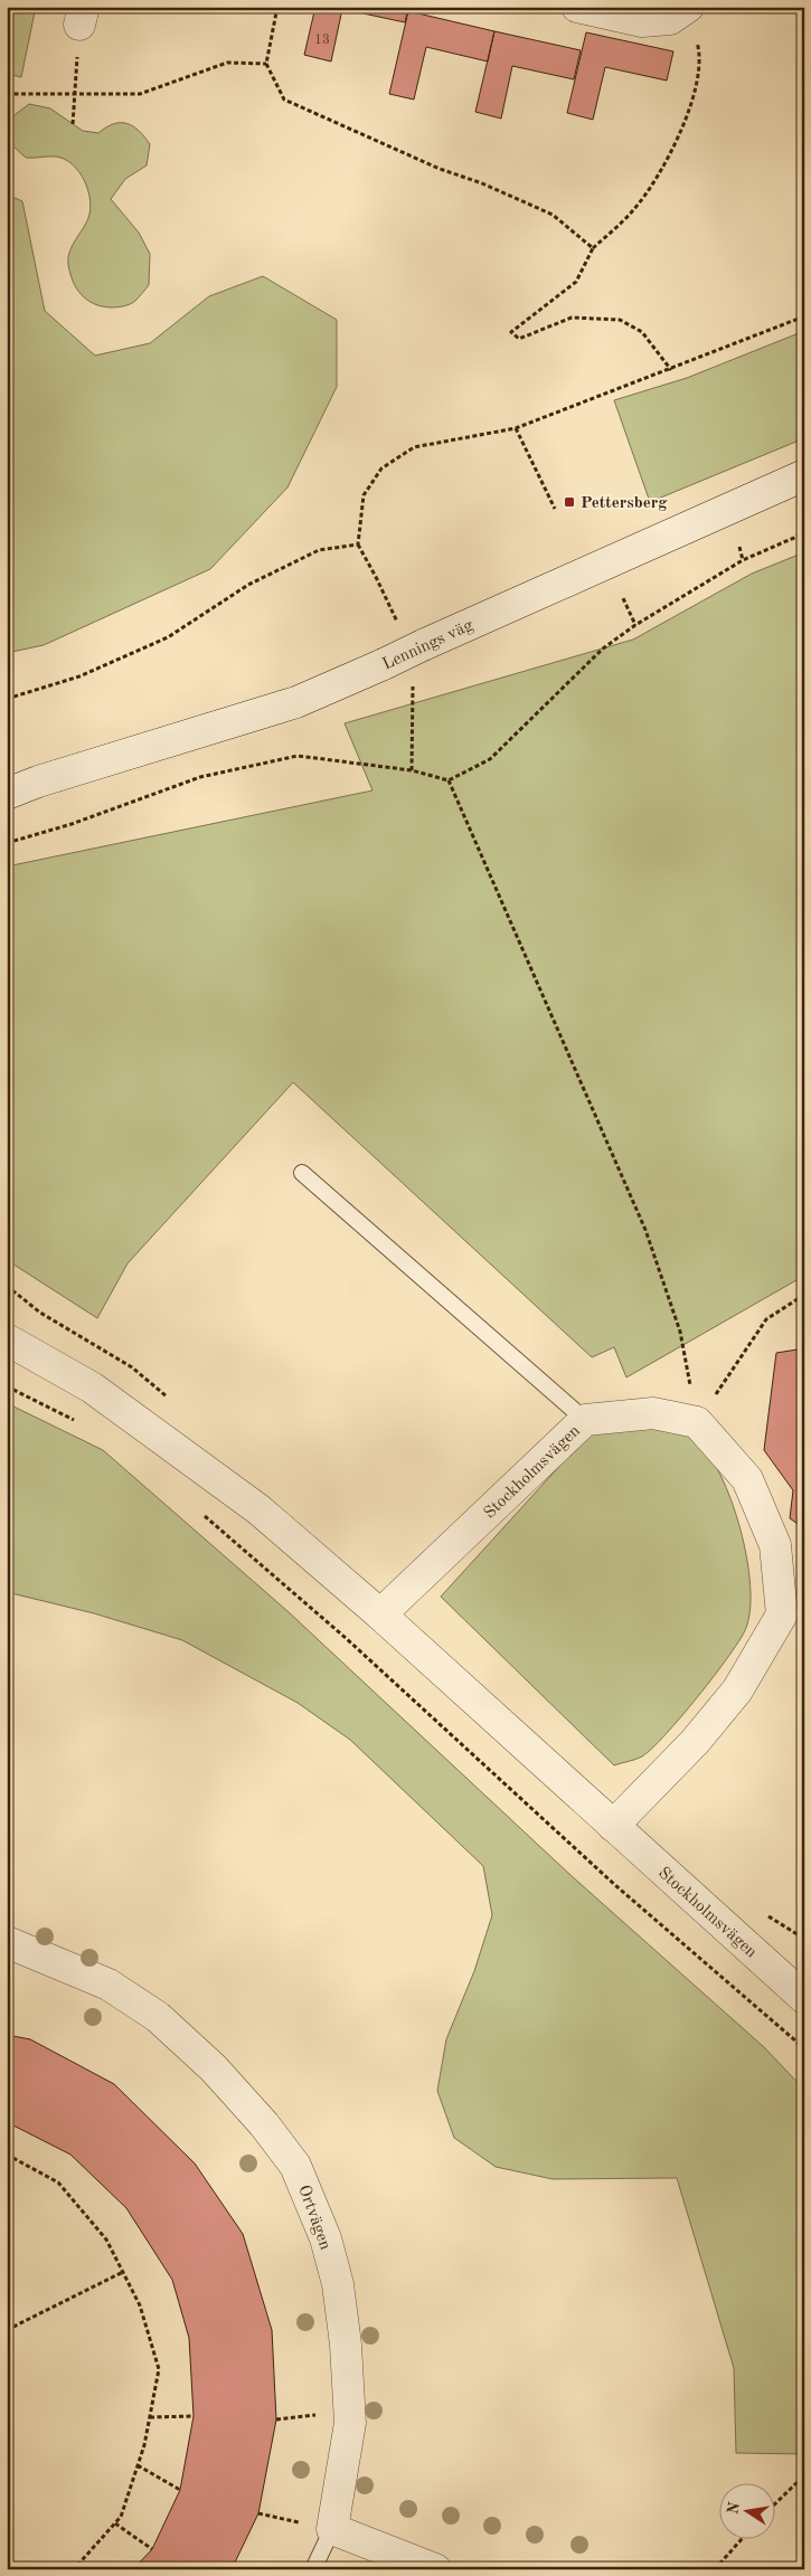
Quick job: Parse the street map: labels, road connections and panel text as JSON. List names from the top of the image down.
{
  "streets": {
    "street": ["Lennings väg", "Stockholmsvägen", "Ortvägen"]
  },
  "places": {
    "transit": ["Pettersberg"]
  },
  "house_numbers": ["13"],
  "north": "left"
}
